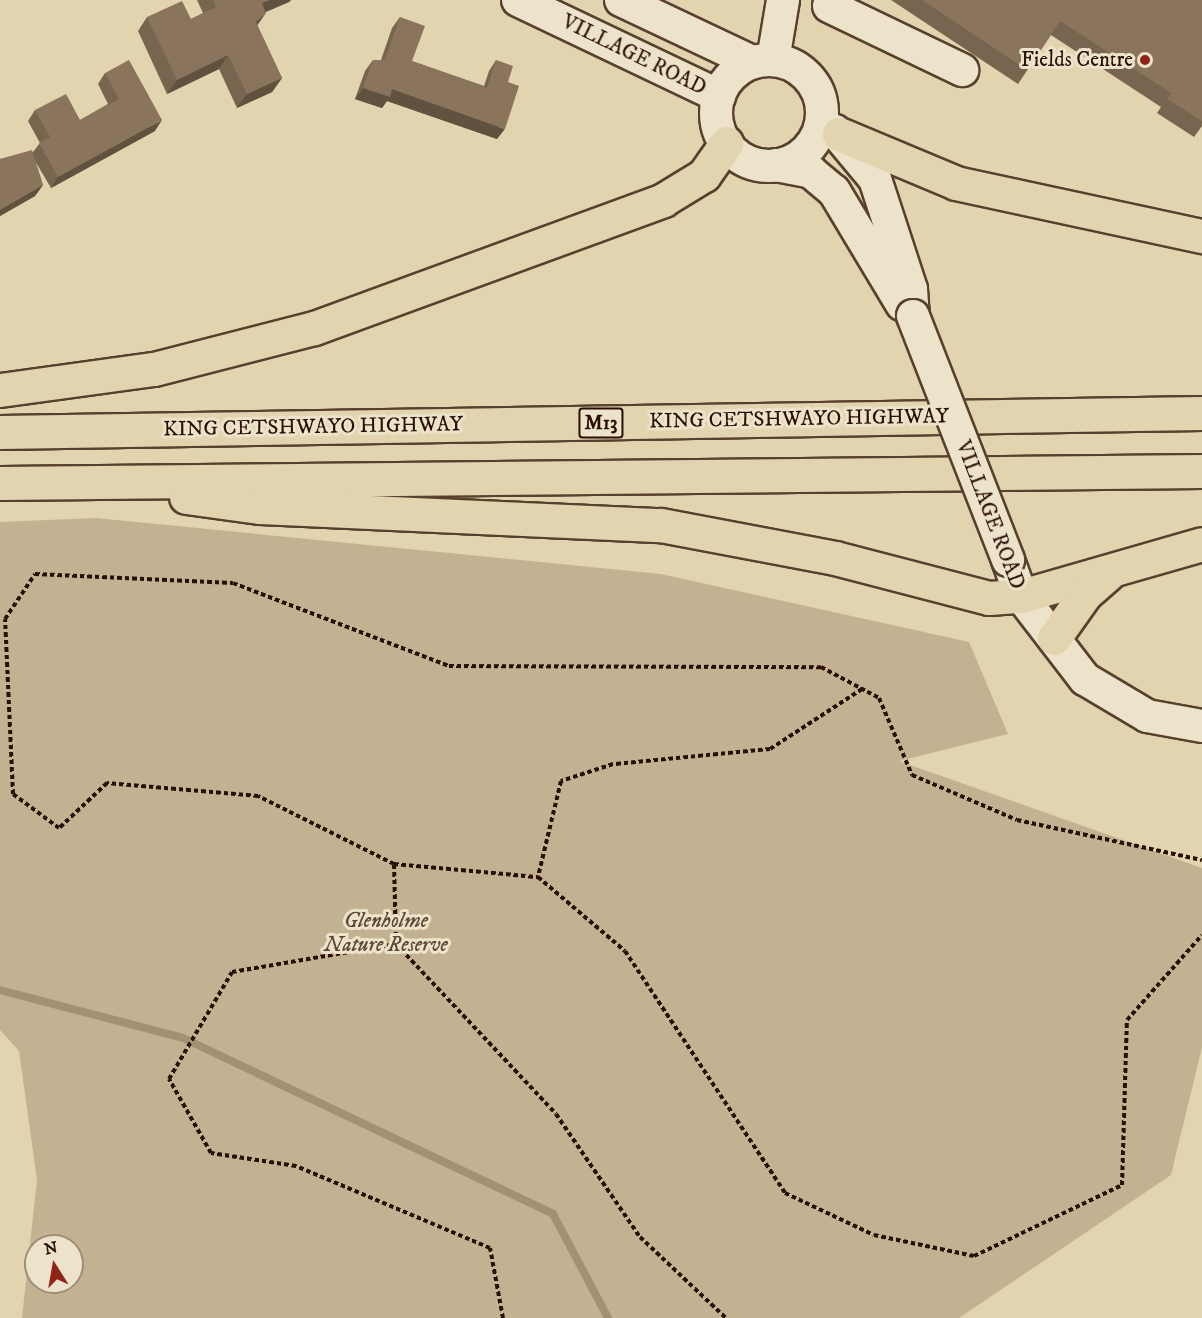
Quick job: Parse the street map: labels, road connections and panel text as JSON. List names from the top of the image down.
{
  "streets": {
    "highway": ["KING CETSHWAYO HIGHWAY", "M13"],
    "street": ["VILLAGE ROAD"]
  },
  "parks": ["Glenholme Nature Reserve"],
  "places": ["Fields Centre"],
  "north": "top"
}
